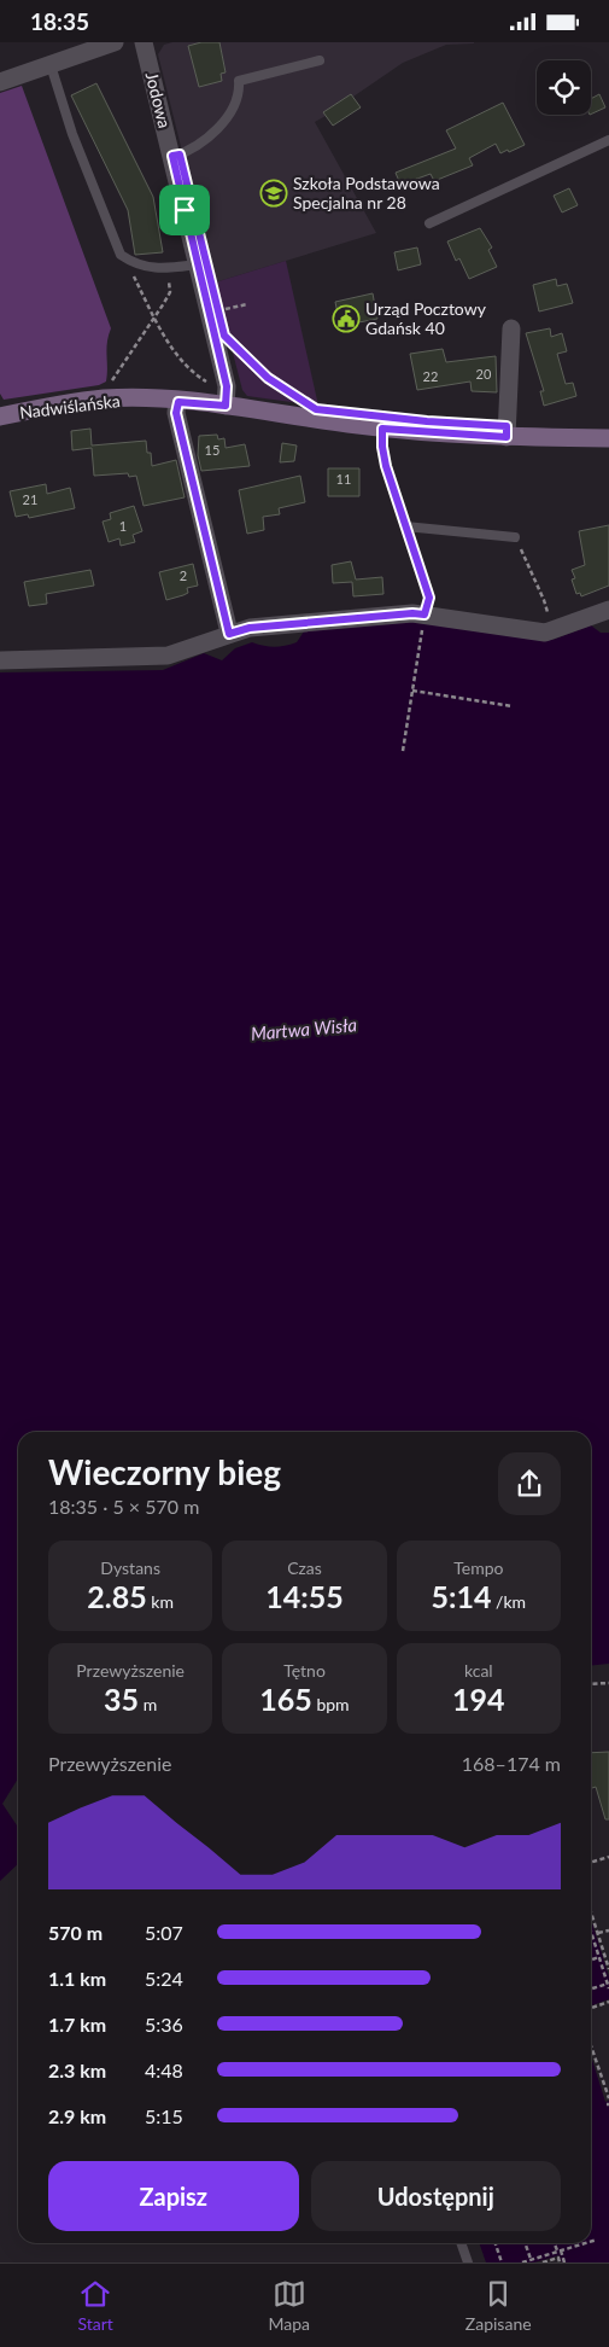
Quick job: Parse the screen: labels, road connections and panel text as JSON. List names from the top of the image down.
{
  "streets": {
    "street": ["Jodowa", "Nadwiślańska"]
  },
  "crossings": [
    ["Jodowa", "Nadwiślańska"]
  ],
  "water": ["Martwa Wisła"],
  "places": {
    "school or university": ["Szkoła Podstawowa Specjalna nr 28"],
    "public building": ["Urząd Pocztowy Gdańsk 40"]
  },
  "house_numbers": [
    "20",
    "22",
    "15",
    "11",
    "21",
    "1",
    "2"
  ],
  "page": {
    "status": "18:35",
    "heading": ["Wieczorny bieg", "18:35 · 5 × 570 m"],
    "stats": [
      ["Dystans", "2.85 km"],
      ["Czas", "14:55"],
      ["Tempo", "5:14 /km"],
      ["Przewyższenie", "35 m"],
      ["Tętno", "165 bpm"],
      ["kcal", "194"]
    ],
    "chart": ["Przewyższenie", "168–174 m"],
    "list": [
      {
        "name": "570 m",
        "note": "5:07"
      },
      {
        "name": "1.1 km",
        "note": "5:24"
      },
      {
        "name": "1.7 km",
        "note": "5:36"
      },
      {
        "name": "2.3 km",
        "note": "4:48"
      },
      {
        "name": "2.9 km",
        "note": "5:15"
      }
    ],
    "buttons": ["Zapisz", "Udostępnij"],
    "tabs": ["Start", "Mapa", "Zapisane"]
  }
}
